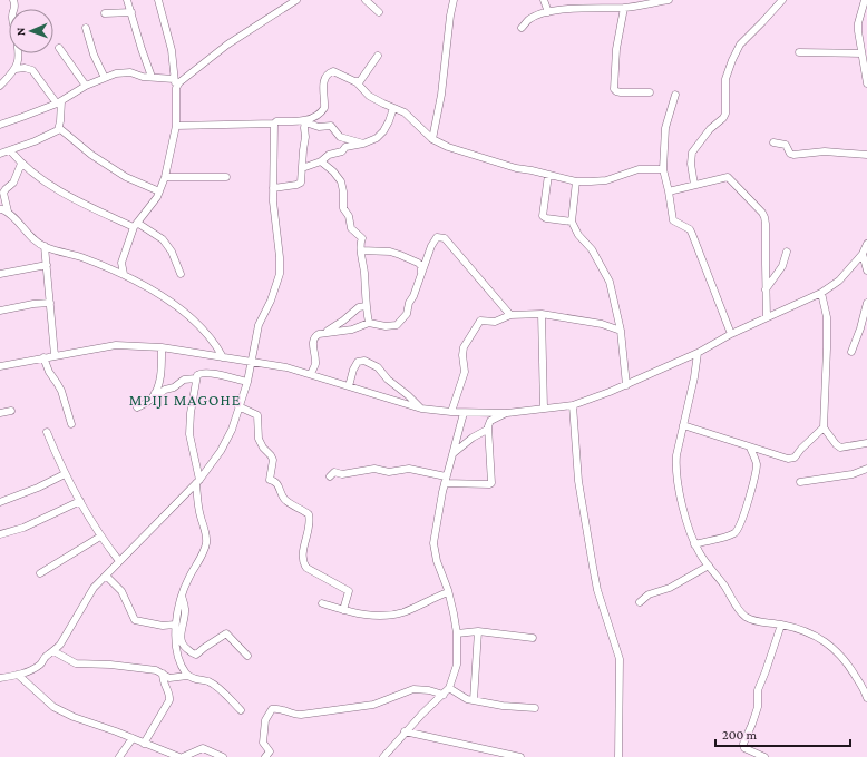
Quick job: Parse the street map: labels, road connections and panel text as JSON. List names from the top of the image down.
{
  "districts": ["MPIJI MAGOHE"],
  "scale_bar": "200 m",
  "north": "left"
}
